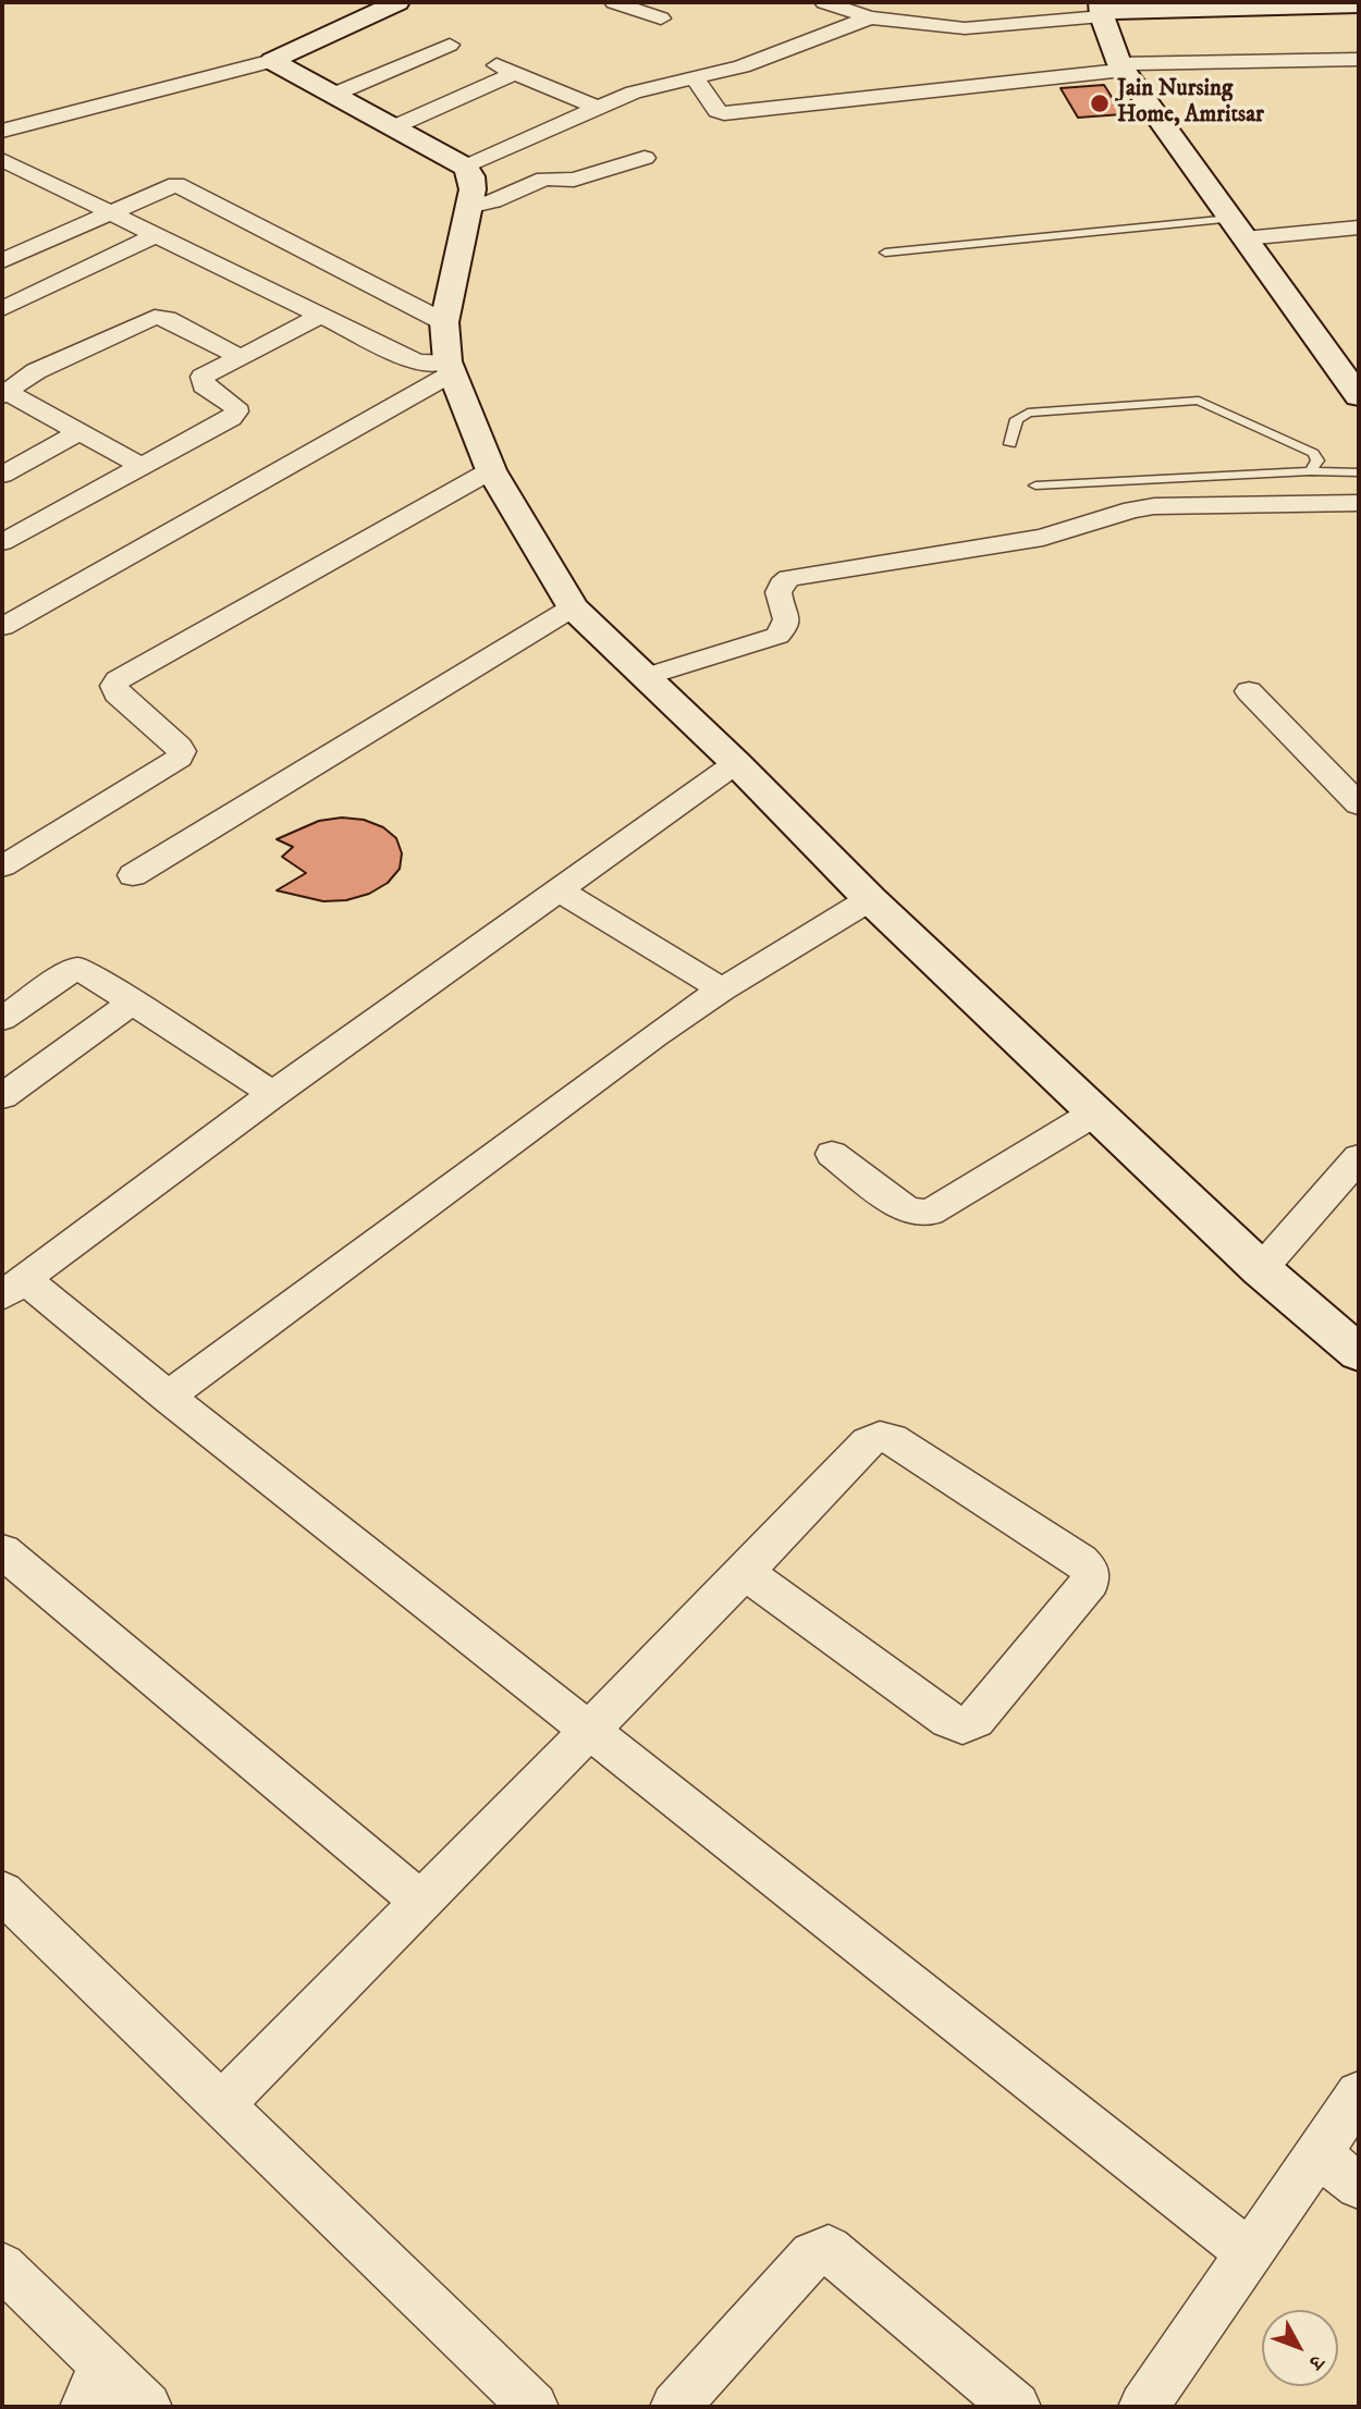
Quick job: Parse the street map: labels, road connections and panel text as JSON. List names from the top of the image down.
{
  "places": ["Jain Nursing Home, Amritsar"],
  "north": "bottom right"
}
